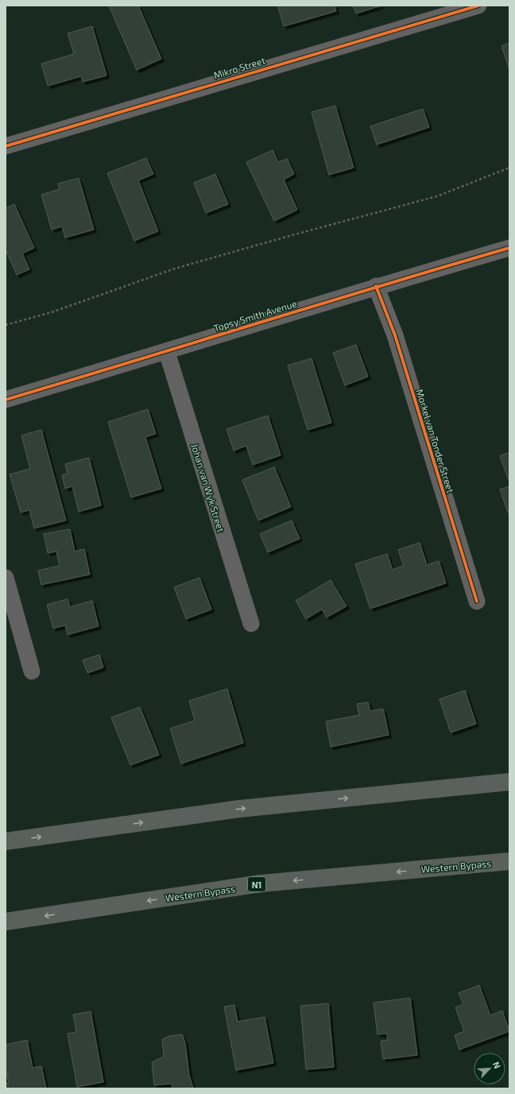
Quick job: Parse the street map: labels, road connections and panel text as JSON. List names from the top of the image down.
{
  "streets": {
    "highway": ["Western Bypass", "N1"],
    "street": [
      "Mikro Street",
      "Topsy Smith Avenue",
      "Morkel van Tonder Street",
      "Johan van Wyk Street"
    ]
  },
  "crossings": [
    ["Topsy Smith Avenue", "Morkel van Tonder Street"],
    ["Topsy Smith Avenue", "Johan van Wyk Street"]
  ],
  "north": "top right"
}
